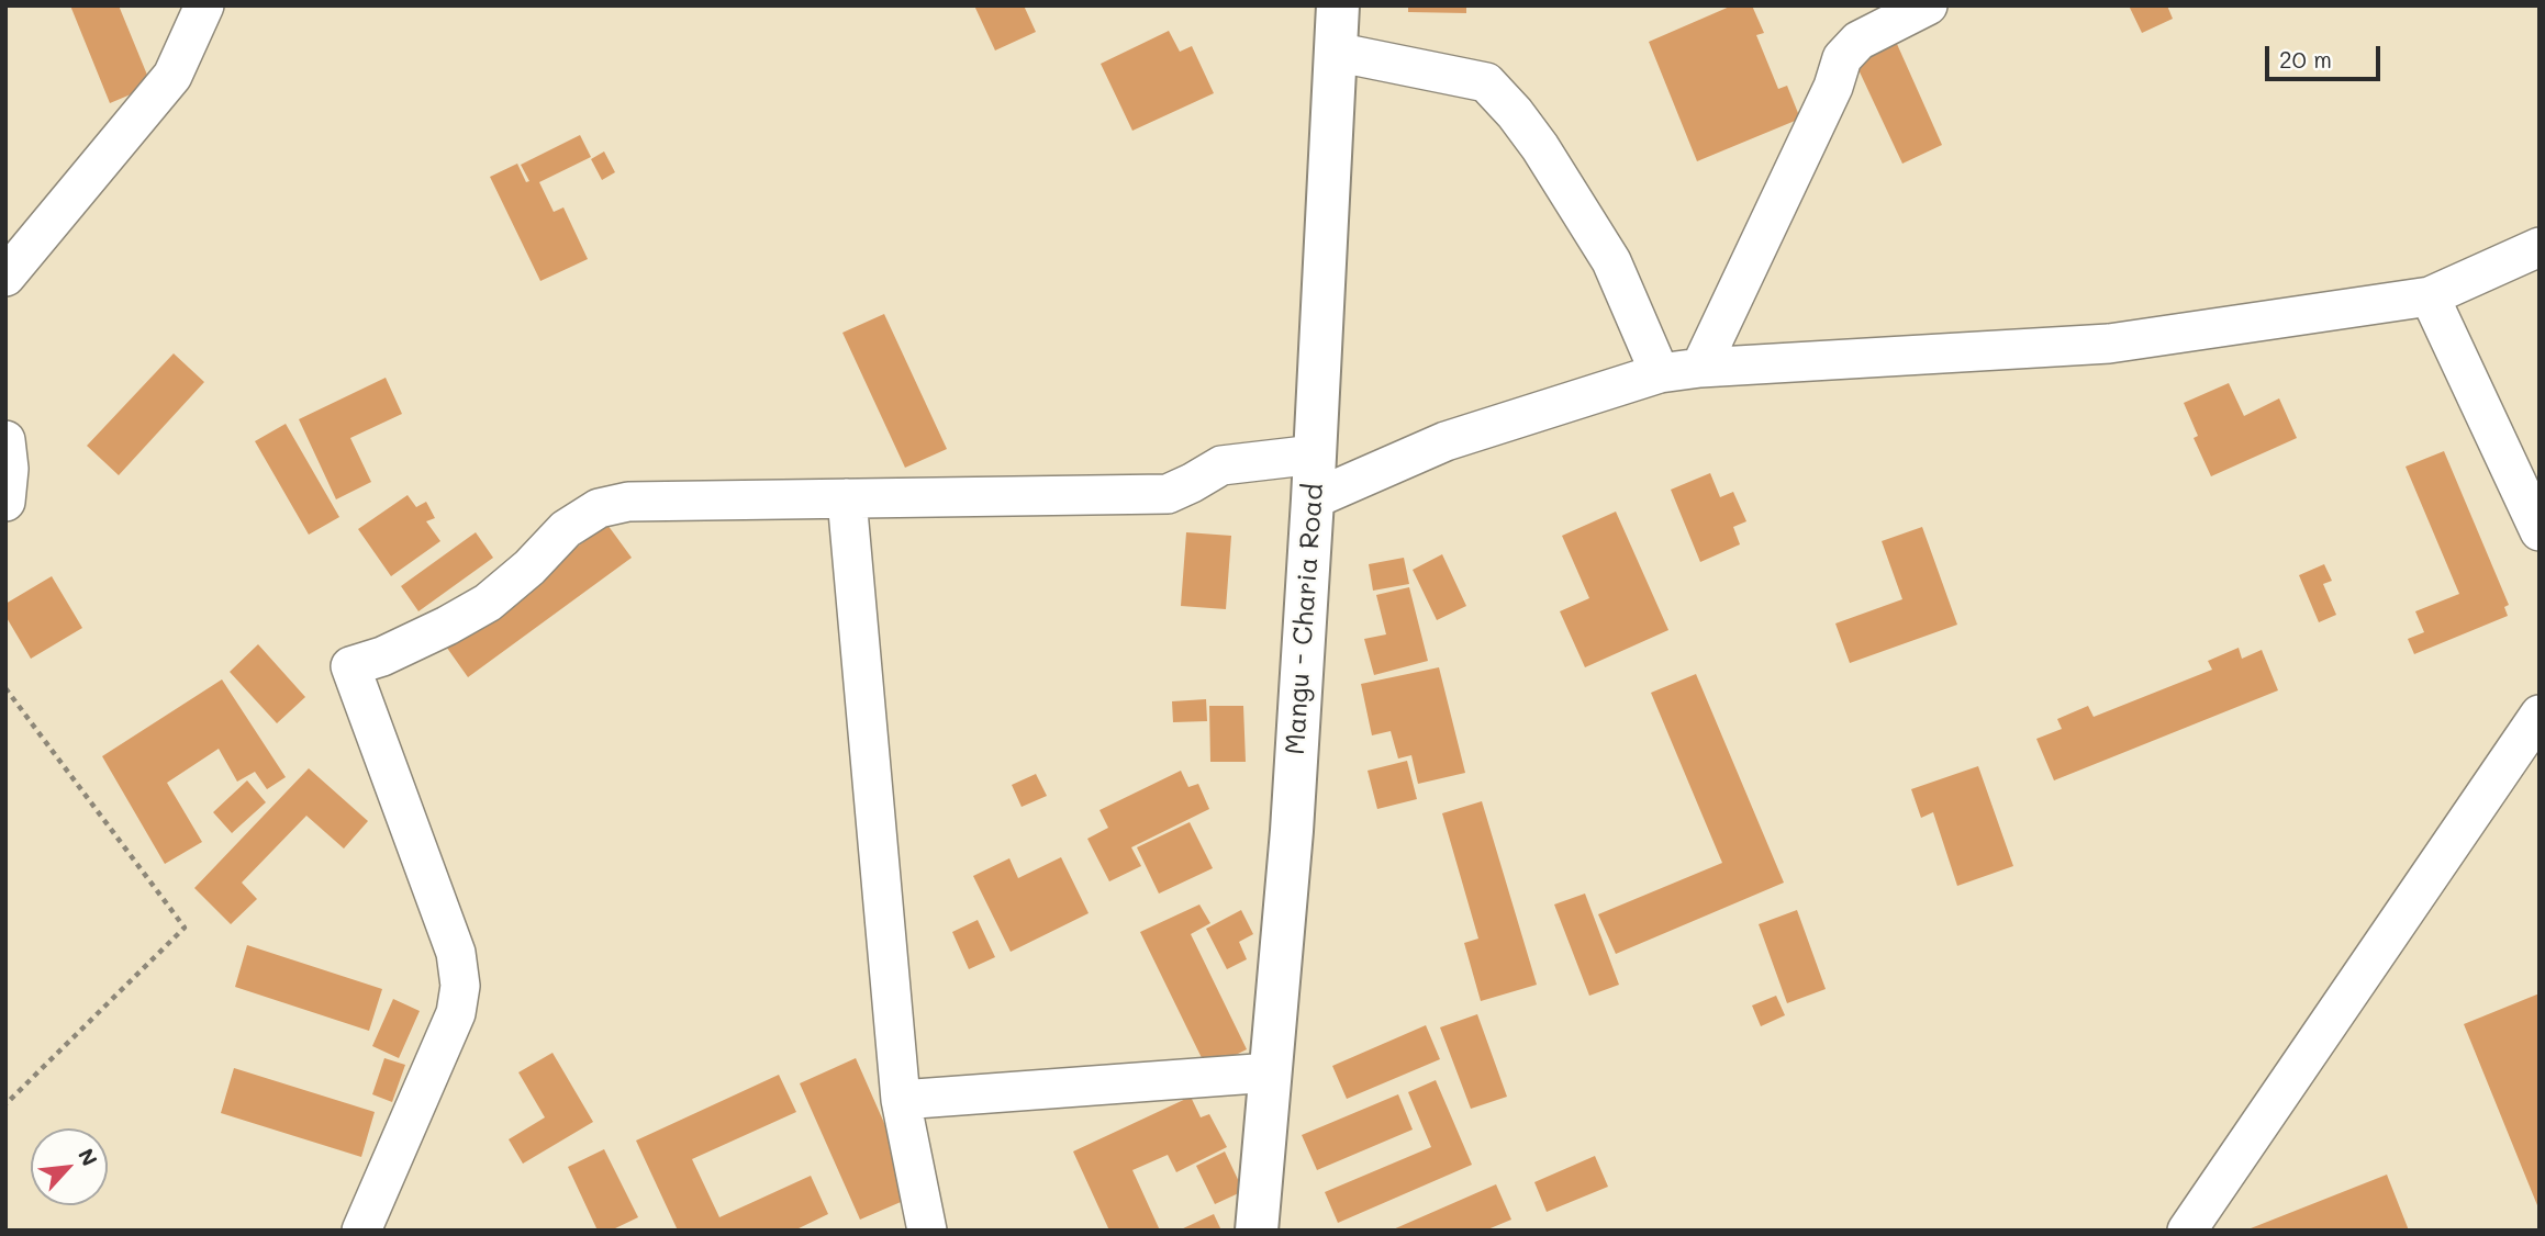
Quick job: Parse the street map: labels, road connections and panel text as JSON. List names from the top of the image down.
{
  "streets": {
    "street": ["Mangu - Charia Road"]
  },
  "scale_bar": "20 m",
  "north": "top right"
}
